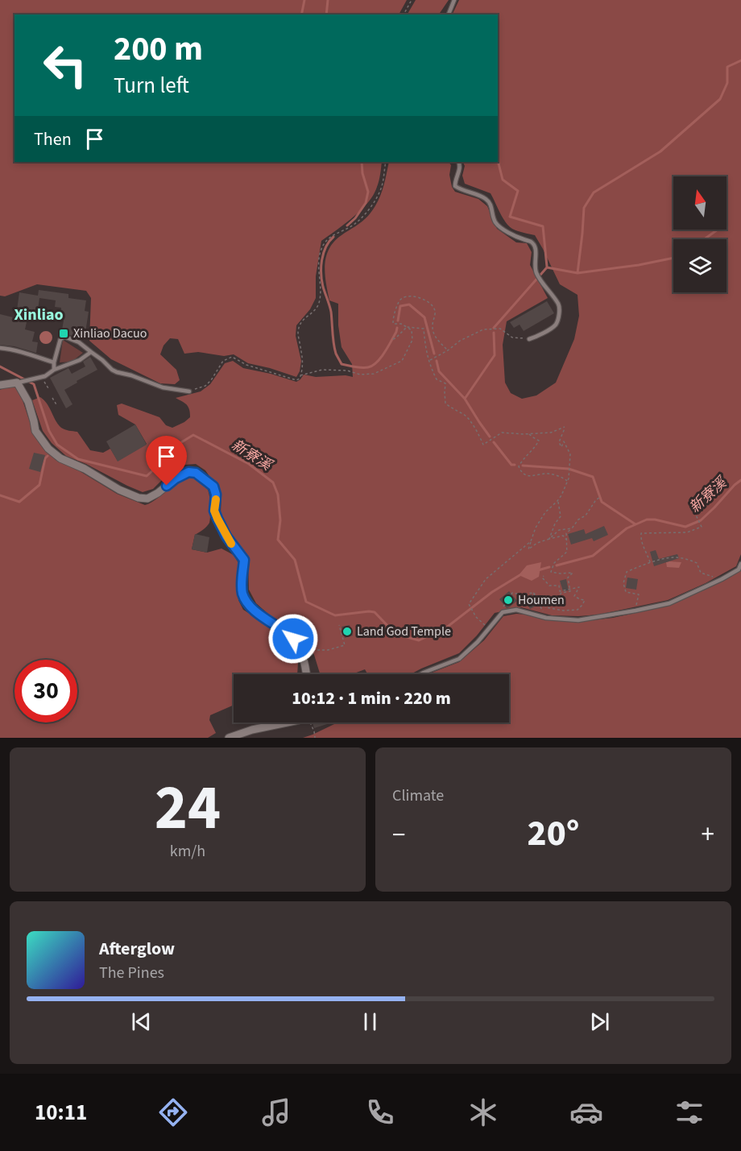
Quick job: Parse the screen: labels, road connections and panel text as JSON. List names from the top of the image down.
{
  "districts": ["Xinliao"],
  "water": ["新寮溪"],
  "places": {
    "transit": ["Xinliao Dacuo"],
    "other": ["Houmen", "Land God Temple"]
  },
  "north": "top",
  "page": {
    "turn": ["200 m", "Turn left"],
    "then": "Then",
    "limit": "30",
    "trip": "10:12 · 1 min · 220 m",
    "tile": [
      ["24", "km/h"],
      "Climate"
    ],
    "heat": ["−", "20°", "+"],
    "song": ["Afterglow", "The Pines"],
    "tabs": "10:11"
  }
}
